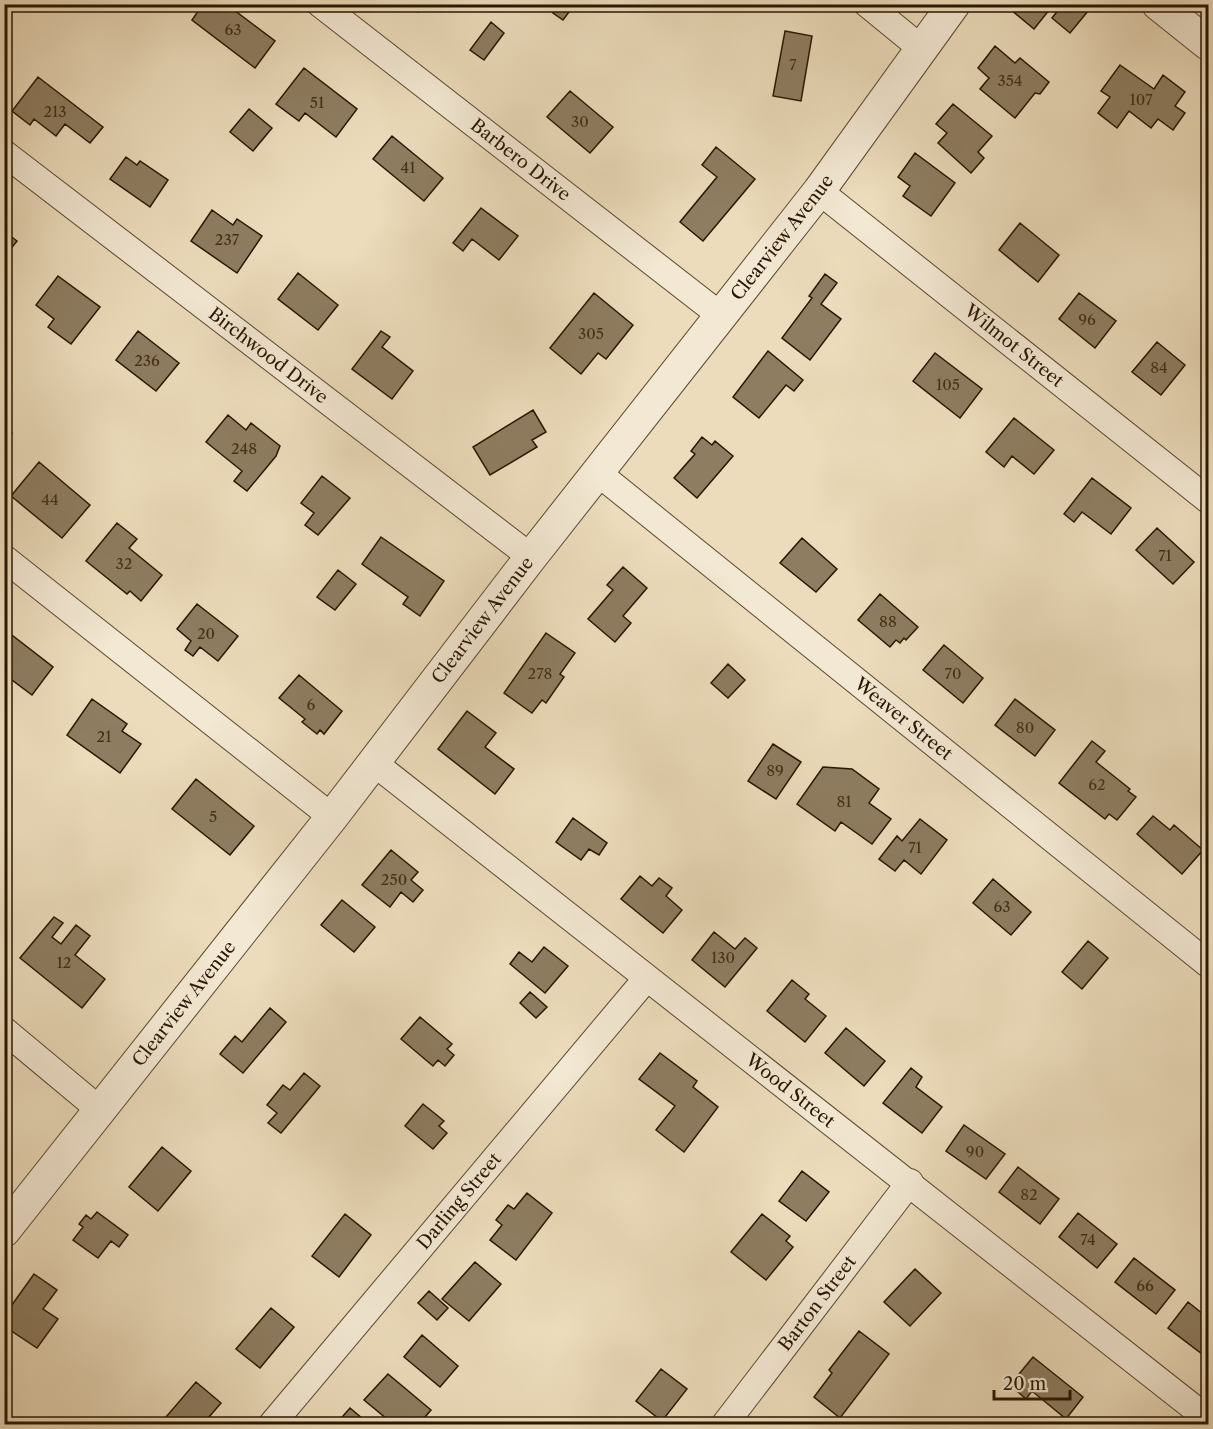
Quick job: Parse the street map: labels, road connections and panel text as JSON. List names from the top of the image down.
{
  "streets": {
    "street": [
      "Barbero Drive",
      "Clearview Avenue",
      "Wilmot Street",
      "Birchwood Drive",
      "Weaver Street",
      "Wood Street",
      "Darling Street",
      "Barton Street"
    ]
  },
  "crossings": [
    ["Barbero Drive", "Clearview Avenue"],
    ["Clearview Avenue", "Wilmot Street"],
    ["Clearview Avenue", "Birchwood Drive"],
    ["Clearview Avenue", "Weaver Street"],
    ["Clearview Avenue", "Wood Street"],
    ["Wood Street", "Darling Street"],
    ["Wood Street", "Barton Street"]
  ],
  "house_numbers": [
    "63",
    "7",
    "354",
    "107",
    "51",
    "213",
    "30",
    "41",
    "237",
    "96",
    "305",
    "236",
    "84",
    "105",
    "248",
    "44",
    "71",
    "32",
    "88",
    "20",
    "278",
    "70",
    "6",
    "80",
    "21",
    "89",
    "62",
    "81",
    "5",
    "71",
    "250",
    "63",
    "130",
    "12",
    "90",
    "82",
    "74",
    "66"
  ],
  "scale_bar": "20 m"
}
